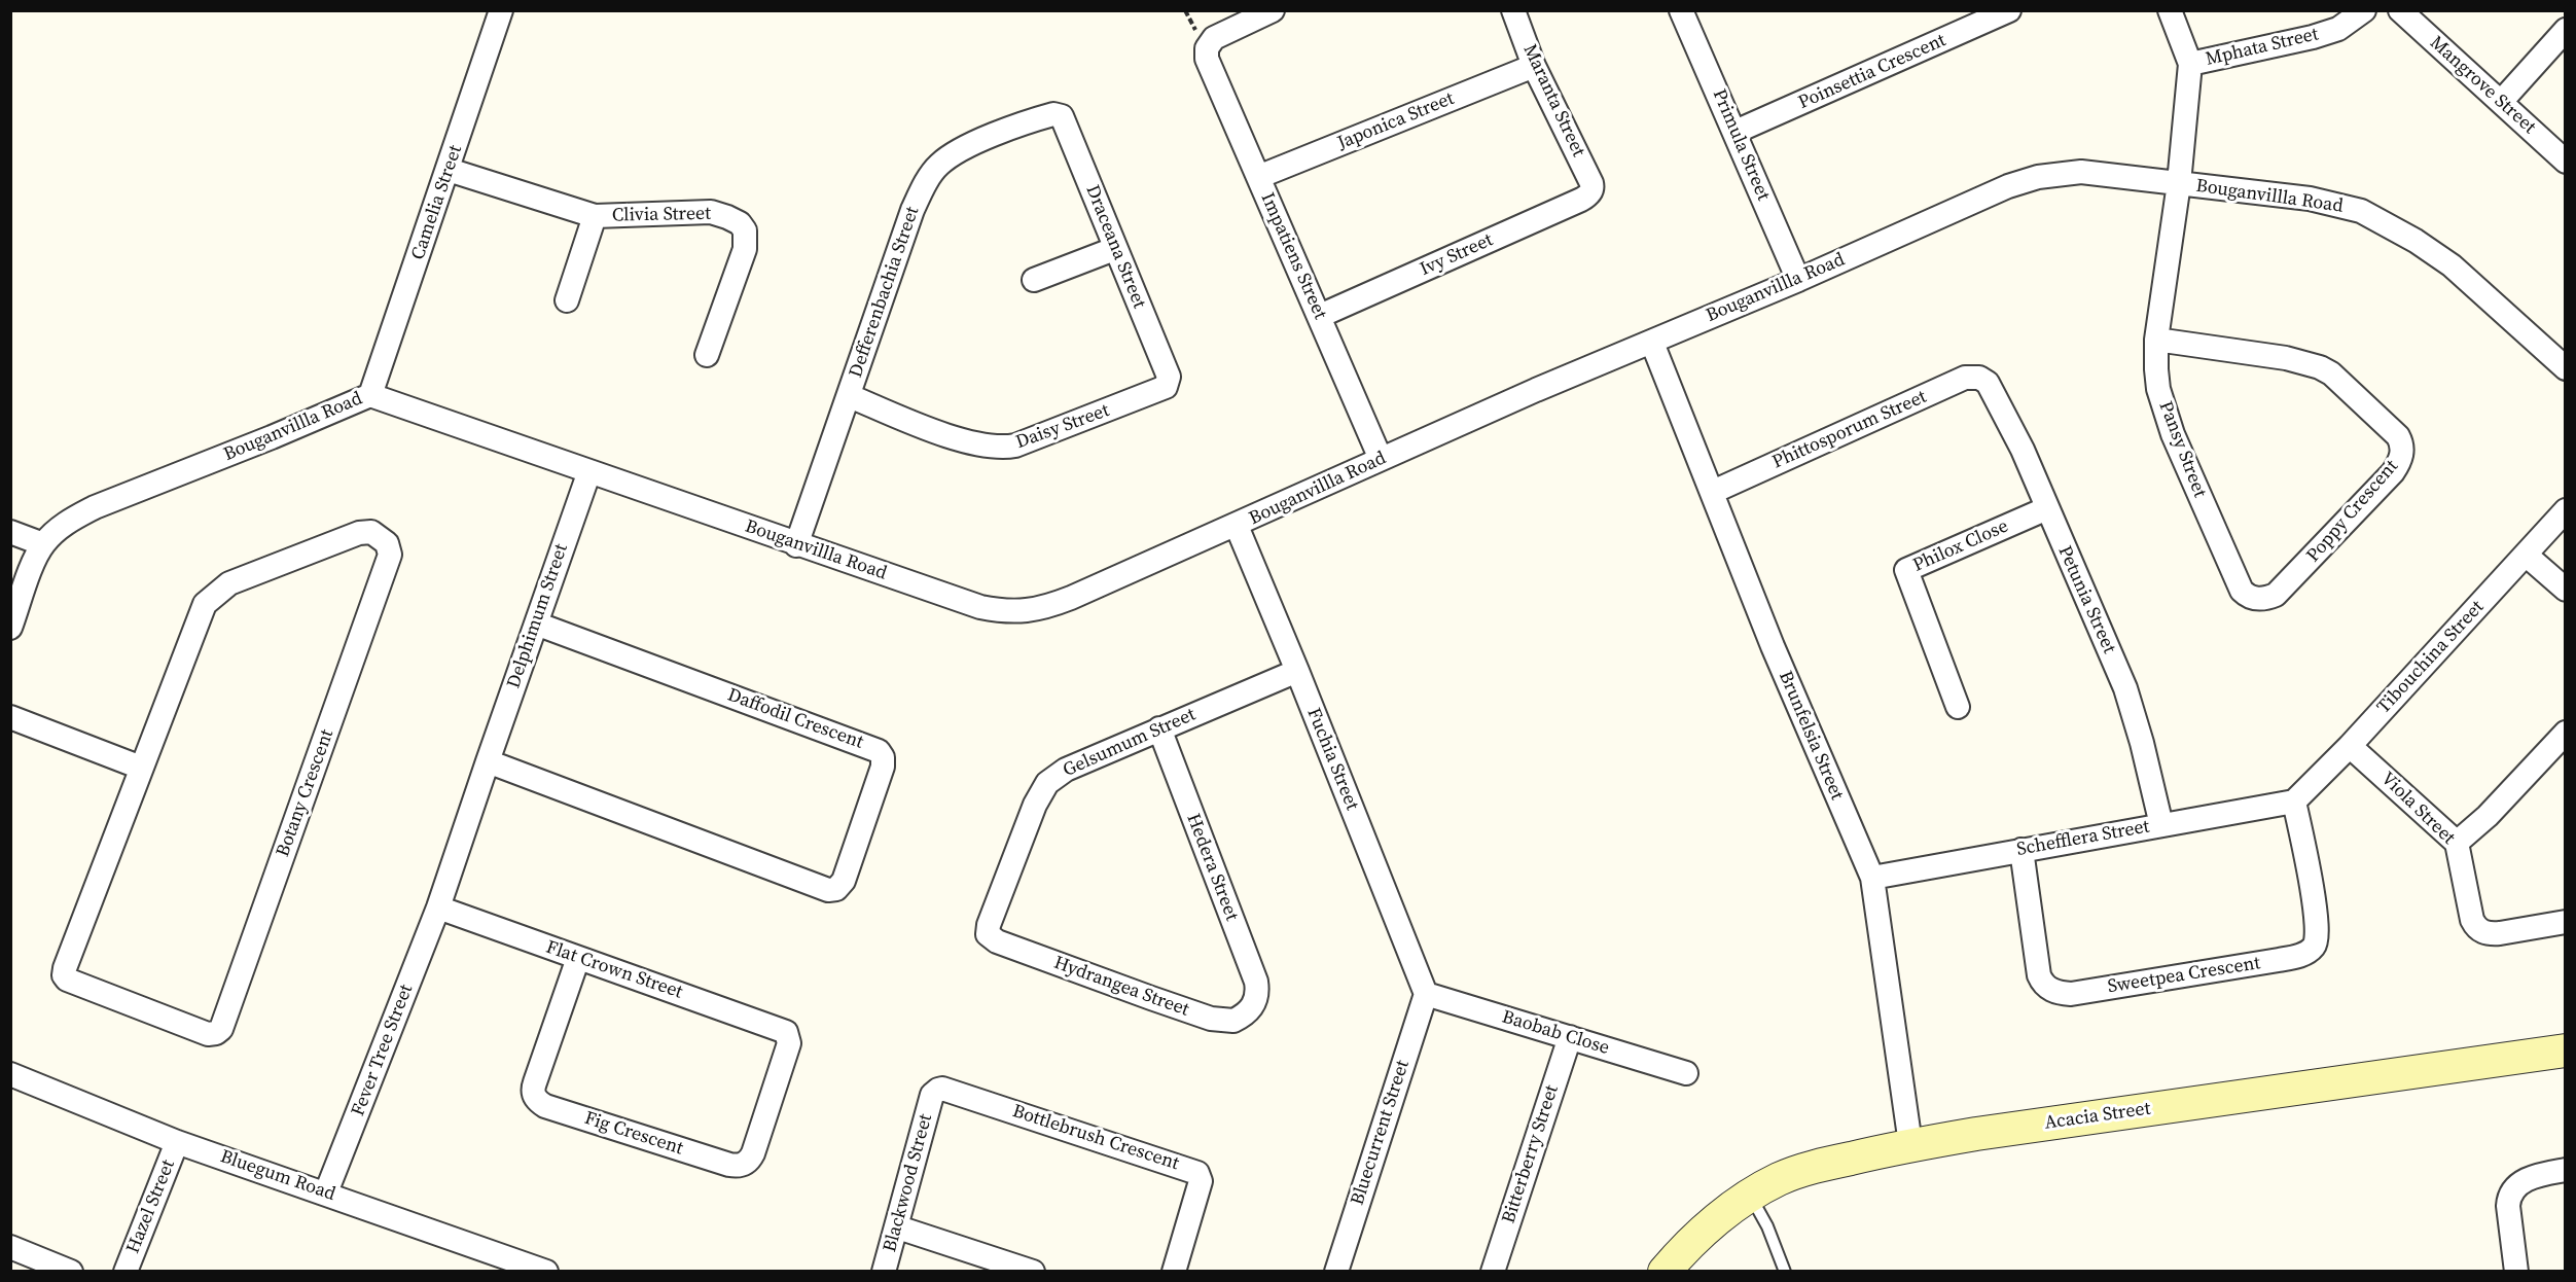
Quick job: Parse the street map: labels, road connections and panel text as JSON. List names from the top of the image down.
{
  "streets": {
    "street": [
      "Mphata Street",
      "Poinsettia Crescent",
      "Mangrove Street",
      "Maranta Street",
      "Japonica Street",
      "Primula Street",
      "Bouganvillla Road",
      "Camelia Street",
      "Clivia Street",
      "Draceana Street",
      "Ivy Street",
      "Impatiens Street",
      "Defferenbachia Street",
      "Daisy Street",
      "Phittosporum Street",
      "Pansy Street",
      "Poppy Crescent",
      "Philox Close",
      "Petunia Street",
      "Delphimum Street",
      "Tibouchina Street",
      "Daffodil Crescent",
      "Brunfelsia Street",
      "Gelsumum Street",
      "Fuchia Street",
      "Botany Crescent",
      "Viola Street",
      "Schefflera Street",
      "Hedera Street",
      "Flat Crown Street",
      "Sweetpea Crescent",
      "Hydrangea Street",
      "Baobab Close",
      "Fever Tree Street",
      "Acacia Street",
      "Bluecurrent Street",
      "Fig Crescent",
      "Bottlebrush Crescent",
      "Bitterberry Street",
      "Bluegum Road",
      "Blackwood Street",
      "Hazel Street"
    ]
  },
  "crossings": [
    ["Mphata Street", "Pansy Street"],
    ["Poinsettia Crescent", "Primula Street"],
    ["Maranta Street", "Japonica Street"],
    ["Maranta Street", "Ivy Street"],
    ["Japonica Street", "Impatiens Street"],
    ["Primula Street", "Bouganvillla Road"],
    ["Bouganvillla Road", "Camelia Street"],
    ["Bouganvillla Road", "Impatiens Street"],
    ["Bouganvillla Road", "Defferenbachia Street"],
    ["Bouganvillla Road", "Pansy Street"],
    ["Bouganvillla Road", "Delphimum Street"],
    ["Bouganvillla Road", "Brunfelsia Street"],
    ["Bouganvillla Road", "Fuchia Street"],
    ["Camelia Street", "Clivia Street"],
    ["Draceana Street", "Defferenbachia Street"],
    ["Draceana Street", "Daisy Street"],
    ["Ivy Street", "Impatiens Street"],
    ["Defferenbachia Street", "Daisy Street"],
    ["Phittosporum Street", "Petunia Street"],
    ["Phittosporum Street", "Brunfelsia Street"],
    ["Pansy Street", "Poppy Crescent"],
    ["Philox Close", "Petunia Street"],
    ["Petunia Street", "Schefflera Street"],
    ["Delphimum Street", "Daffodil Crescent"],
    ["Delphimum Street", "Flat Crown Street"],
    ["Delphimum Street", "Fever Tree Street"],
    ["Tibouchina Street", "Viola Street"],
    ["Tibouchina Street", "Schefflera Street"],
    ["Tibouchina Street", "Sweetpea Crescent"],
    ["Brunfelsia Street", "Schefflera Street"],
    ["Brunfelsia Street", "Acacia Street"],
    ["Gelsumum Street", "Fuchia Street"],
    ["Gelsumum Street", "Hedera Street"],
    ["Gelsumum Street", "Hydrangea Street"],
    ["Fuchia Street", "Baobab Close"],
    ["Fuchia Street", "Bluecurrent Street"],
    ["Schefflera Street", "Sweetpea Crescent"],
    ["Hedera Street", "Hydrangea Street"],
    ["Flat Crown Street", "Fever Tree Street"],
    ["Flat Crown Street", "Fig Crescent"],
    ["Baobab Close", "Bluecurrent Street"],
    ["Baobab Close", "Bitterberry Street"],
    ["Fever Tree Street", "Bluegum Road"],
    ["Bottlebrush Crescent", "Blackwood Street"],
    ["Bluegum Road", "Hazel Street"]
  ]
}
